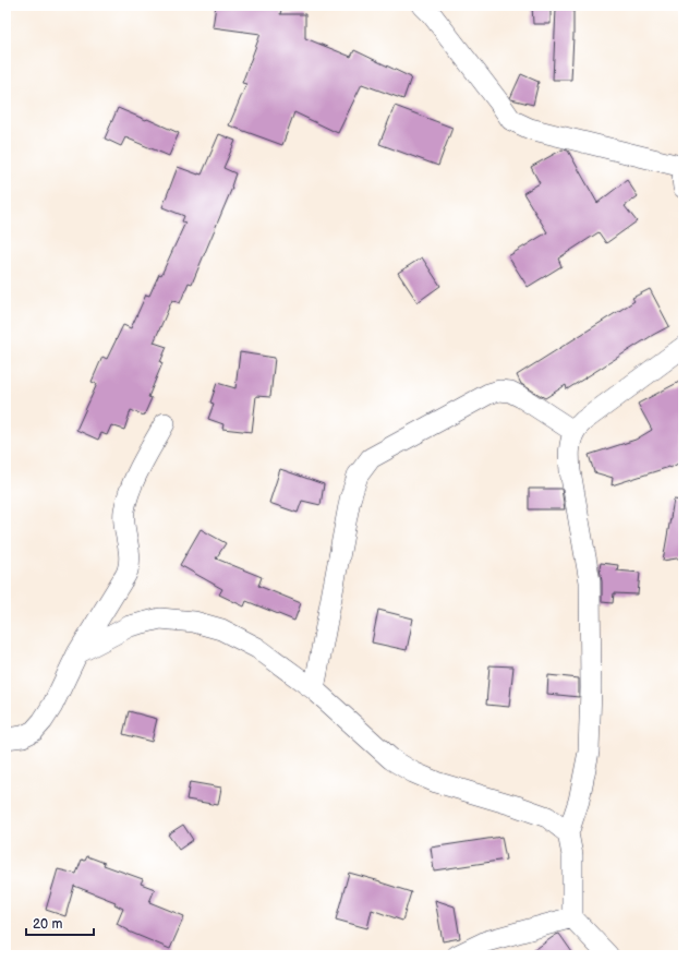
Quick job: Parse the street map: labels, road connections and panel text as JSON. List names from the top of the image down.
{
  "scale_bar": "20 m"
}
